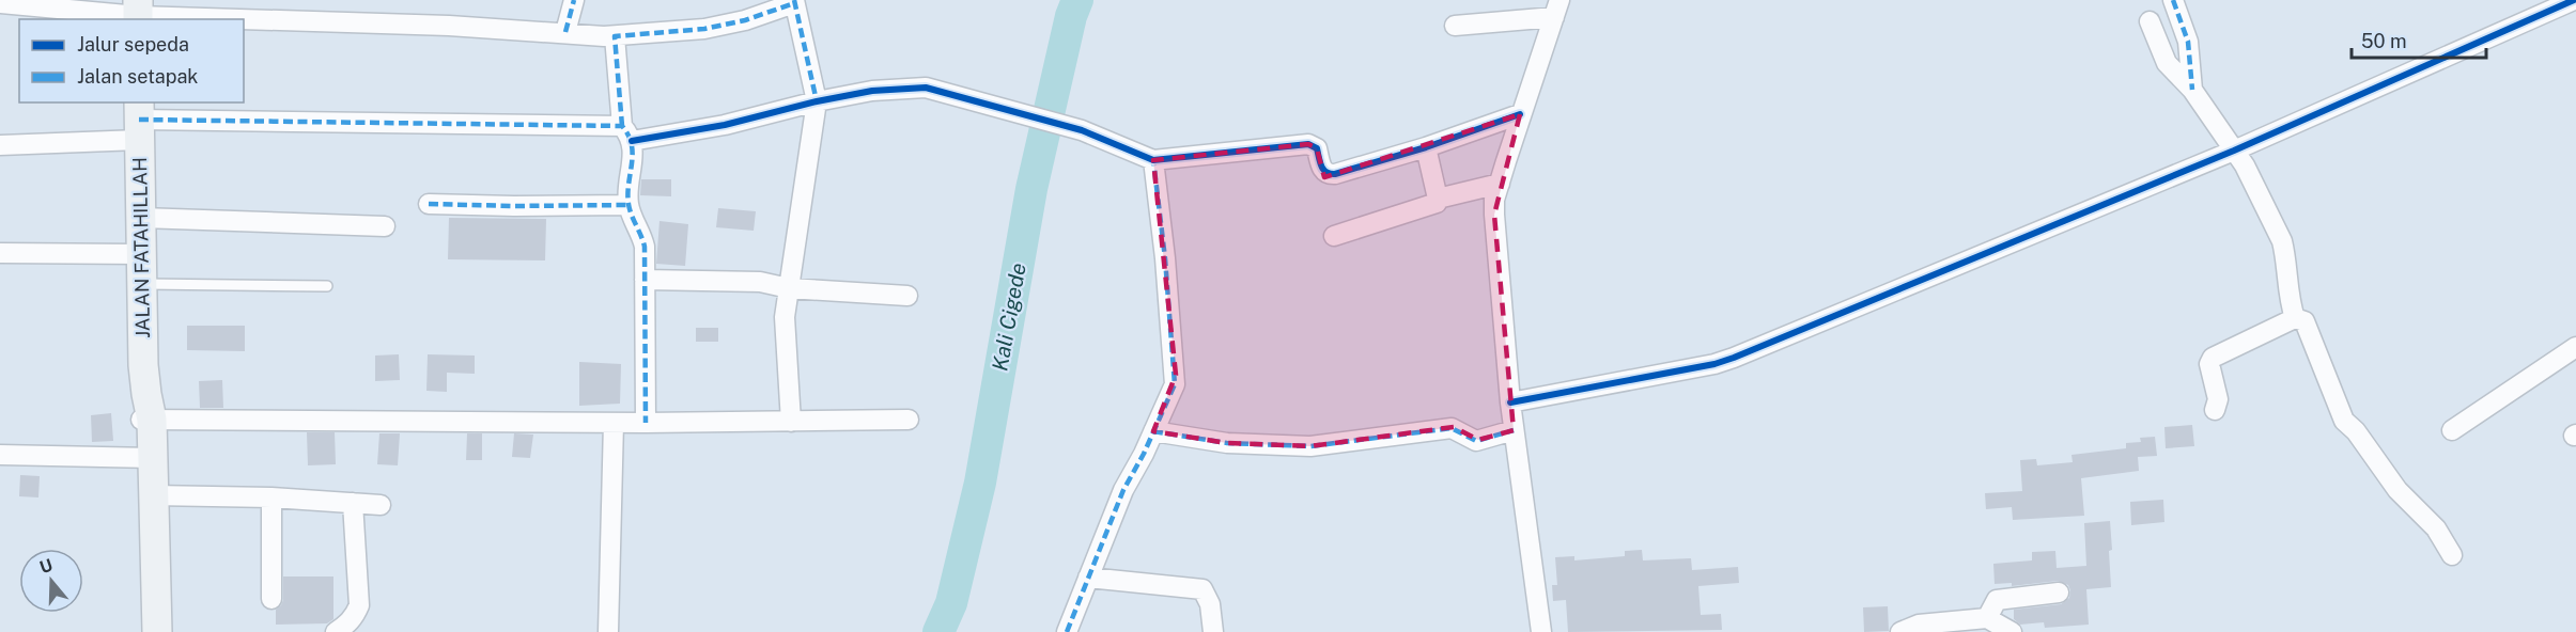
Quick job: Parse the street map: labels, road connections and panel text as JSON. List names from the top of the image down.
{
  "streets": {
    "street": ["JALAN FATAHILLAH"]
  },
  "water": ["Kali Cigede"],
  "legend": ["Jalur sepeda", "Jalan setapak"],
  "scale_bar": "50 m",
  "north": "top"
}
